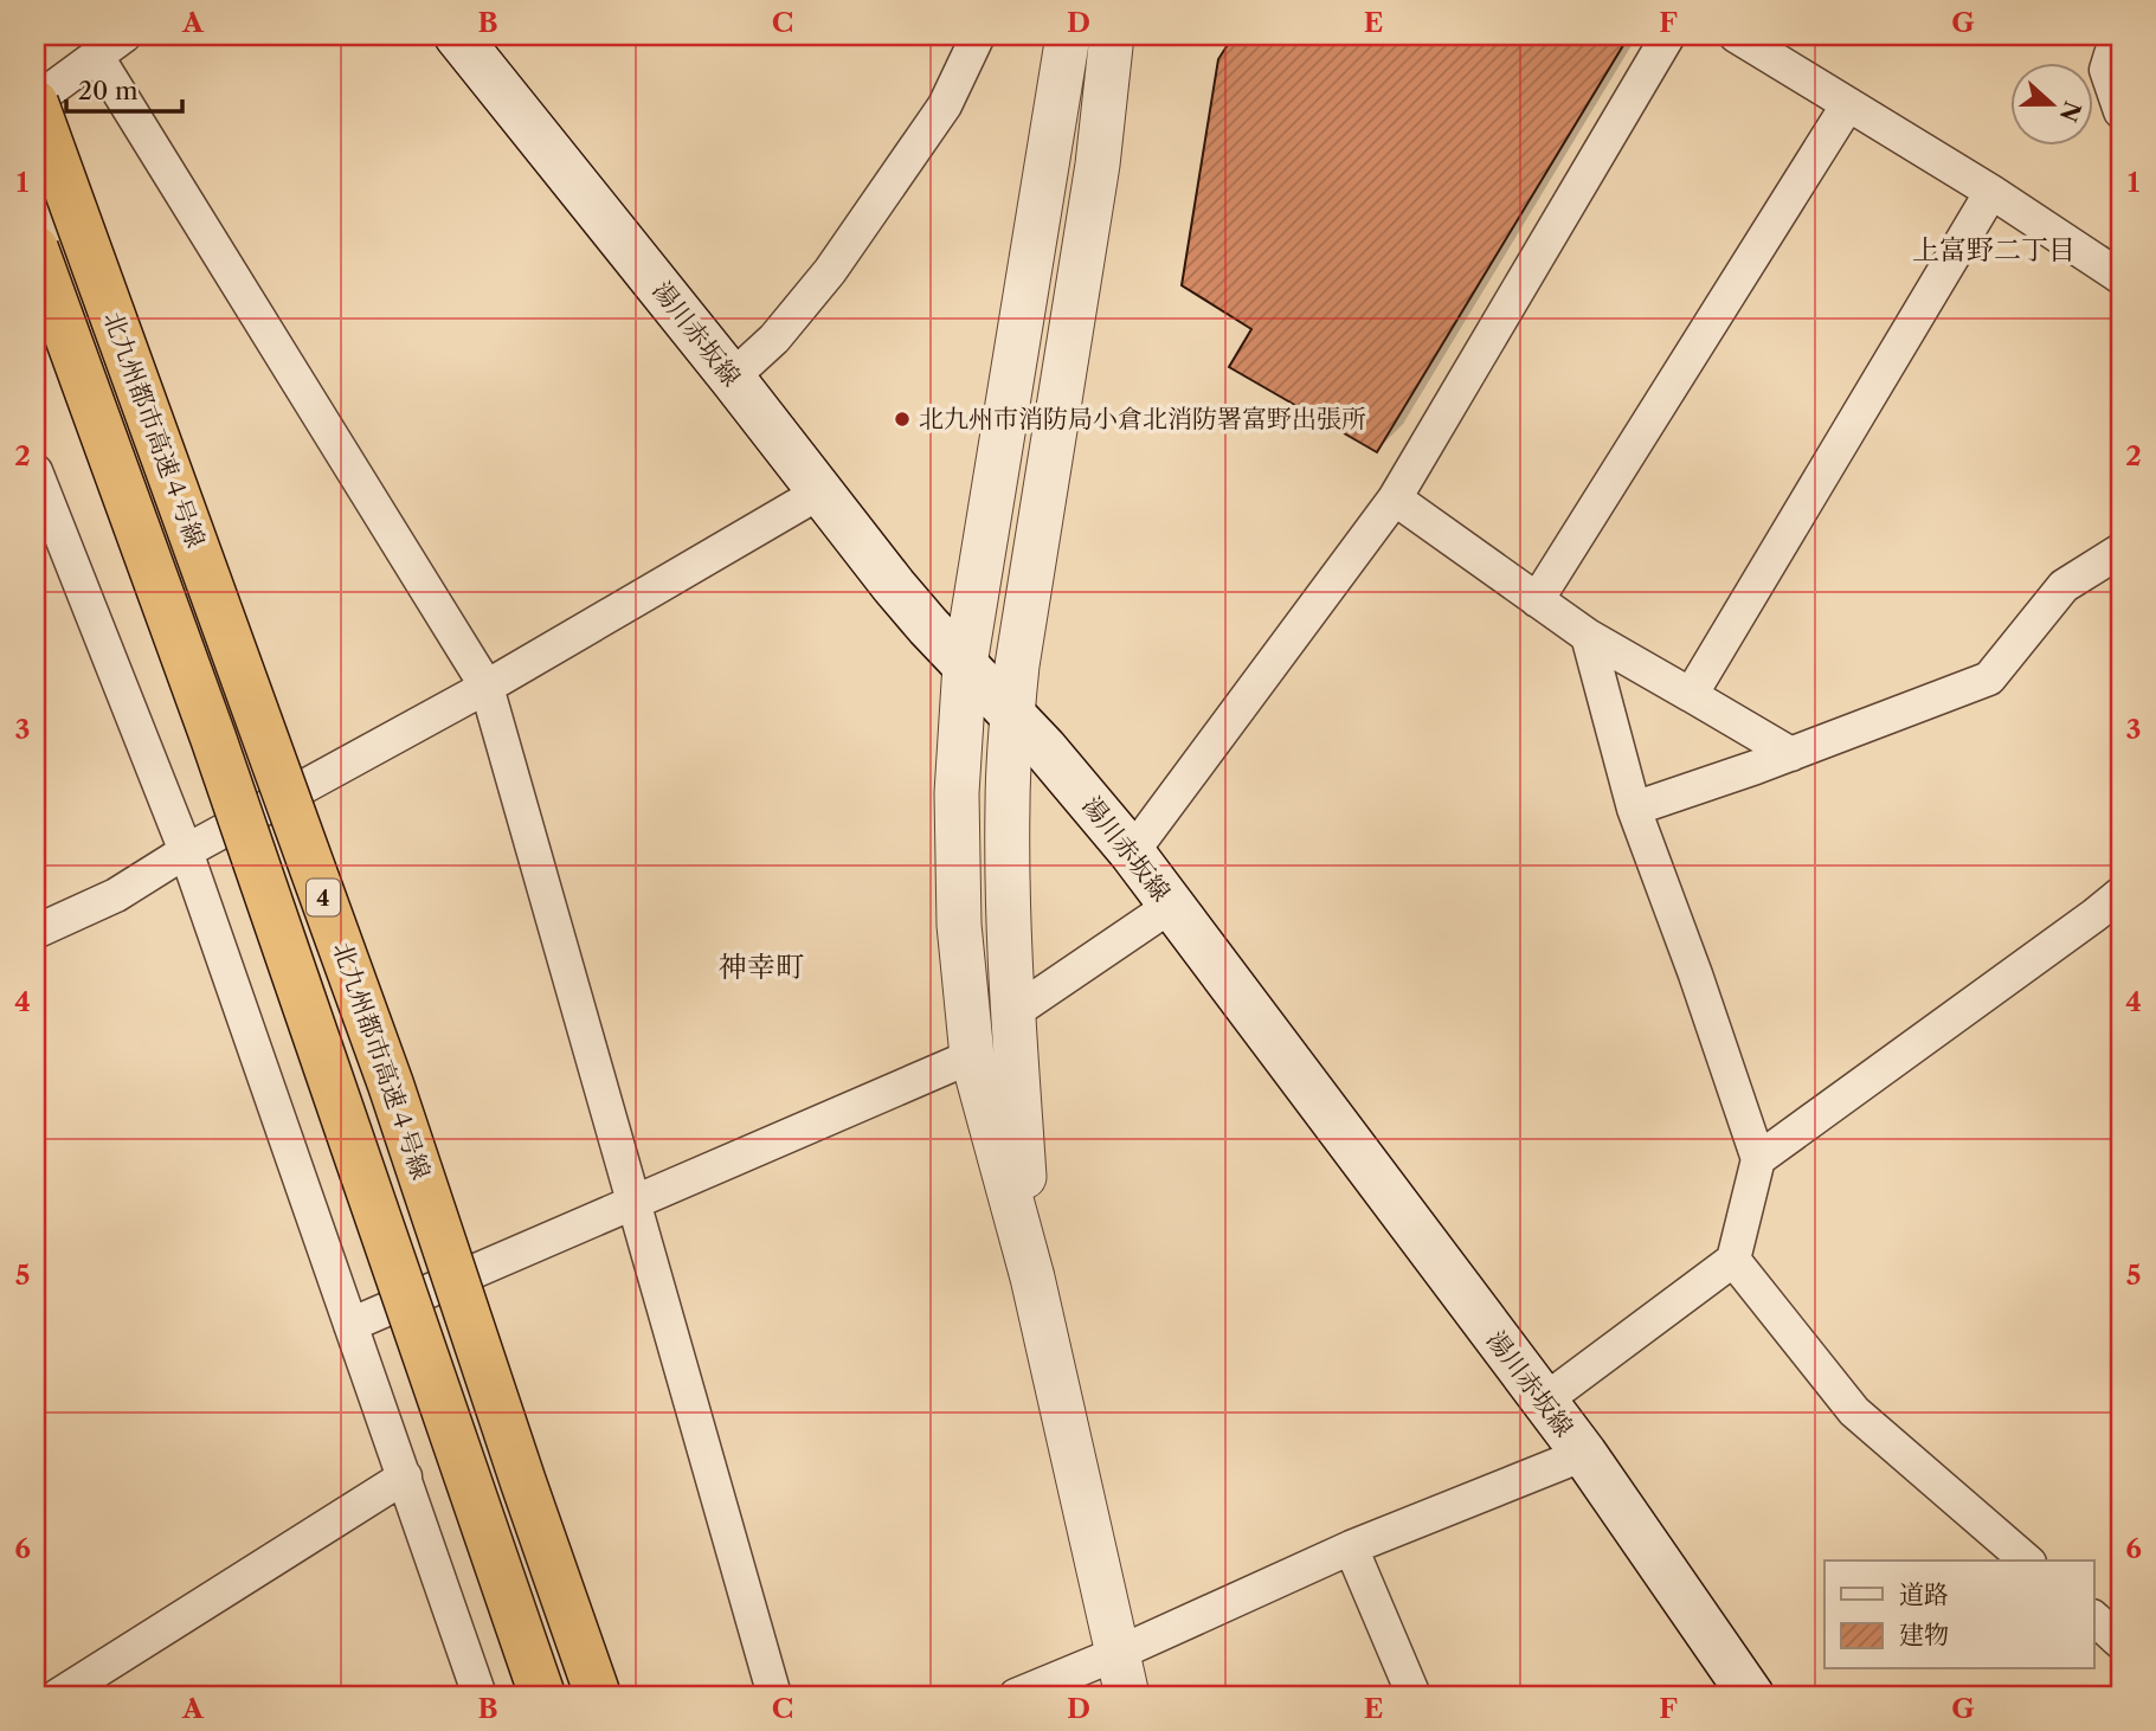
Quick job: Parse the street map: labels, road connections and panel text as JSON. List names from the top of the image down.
{
  "streets": {
    "highway": ["北九州都市高速４号線", "4"],
    "main road": ["湯川赤坂線"]
  },
  "districts": ["上富野二丁目", "神幸町"],
  "places": ["北九州市消防局小倉北消防署富野出張所"],
  "legend": ["道路", "建物"],
  "scale_bar": "20 m",
  "north": "right",
  "grid": {
    "columns": [
      "A",
      "B",
      "C",
      "D",
      "E",
      "F",
      "G"
    ],
    "rows": [
      "1",
      "2",
      "3",
      "4",
      "5",
      "6"
    ]
  }
}
